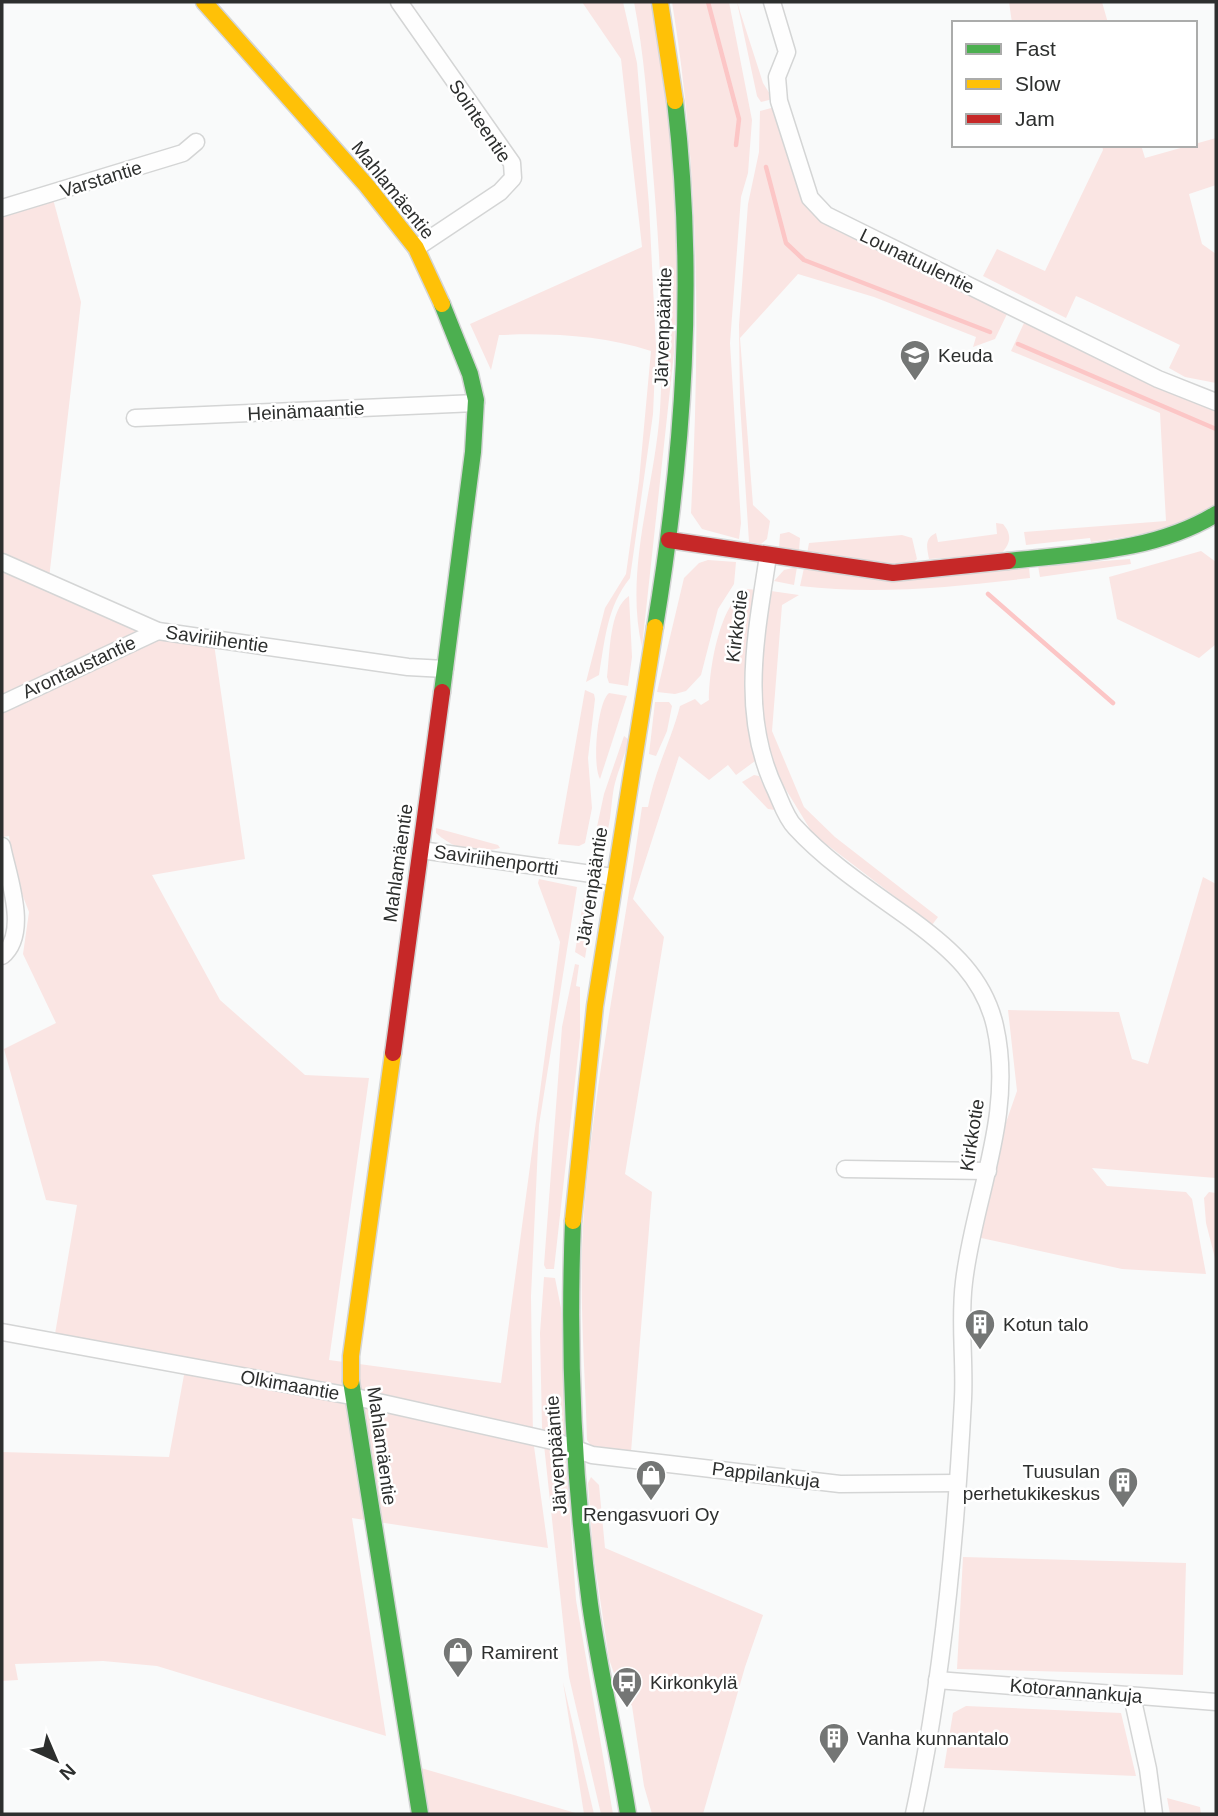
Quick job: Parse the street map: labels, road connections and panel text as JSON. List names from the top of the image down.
{
  "streets": {
    "street": [
      "Sointeentie",
      "Varstantie",
      "Mahlamäentie",
      "Lounatuulentie",
      "Järvenpääntie",
      "Heinämaantie",
      "Kirkkotie",
      "Saviriihentie",
      "Arontaustantie",
      "Saviriihenportti",
      "Olkimaantie",
      "Pappilankuja",
      "Kotorannankuja"
    ]
  },
  "crossings": [
    ["Sointeentie", "Mahlamäentie"],
    ["Mahlamäentie", "Heinämaantie"],
    ["Mahlamäentie", "Saviriihentie"],
    ["Mahlamäentie", "Saviriihenportti"],
    ["Mahlamäentie", "Olkimaantie"],
    ["Järvenpääntie", "Saviriihenportti"],
    ["Järvenpääntie", "Olkimaantie"],
    ["Järvenpääntie", "Pappilankuja"],
    ["Kirkkotie", "Pappilankuja"],
    ["Kirkkotie", "Kotorannankuja"],
    ["Saviriihentie", "Arontaustantie"],
    ["Olkimaantie", "Pappilankuja"]
  ],
  "places": {
    "school or university": ["Keuda"],
    "building": ["Kotun talo", "Tuusulan perhetukikeskus", "Vanha kunnantalo"],
    "shop": ["Rengasvuori Oy", "Ramirent"],
    "bus stop": ["Kirkonkylä"]
  },
  "legend": ["Fast", "Slow", "Jam"],
  "north": "bottom right"
}
